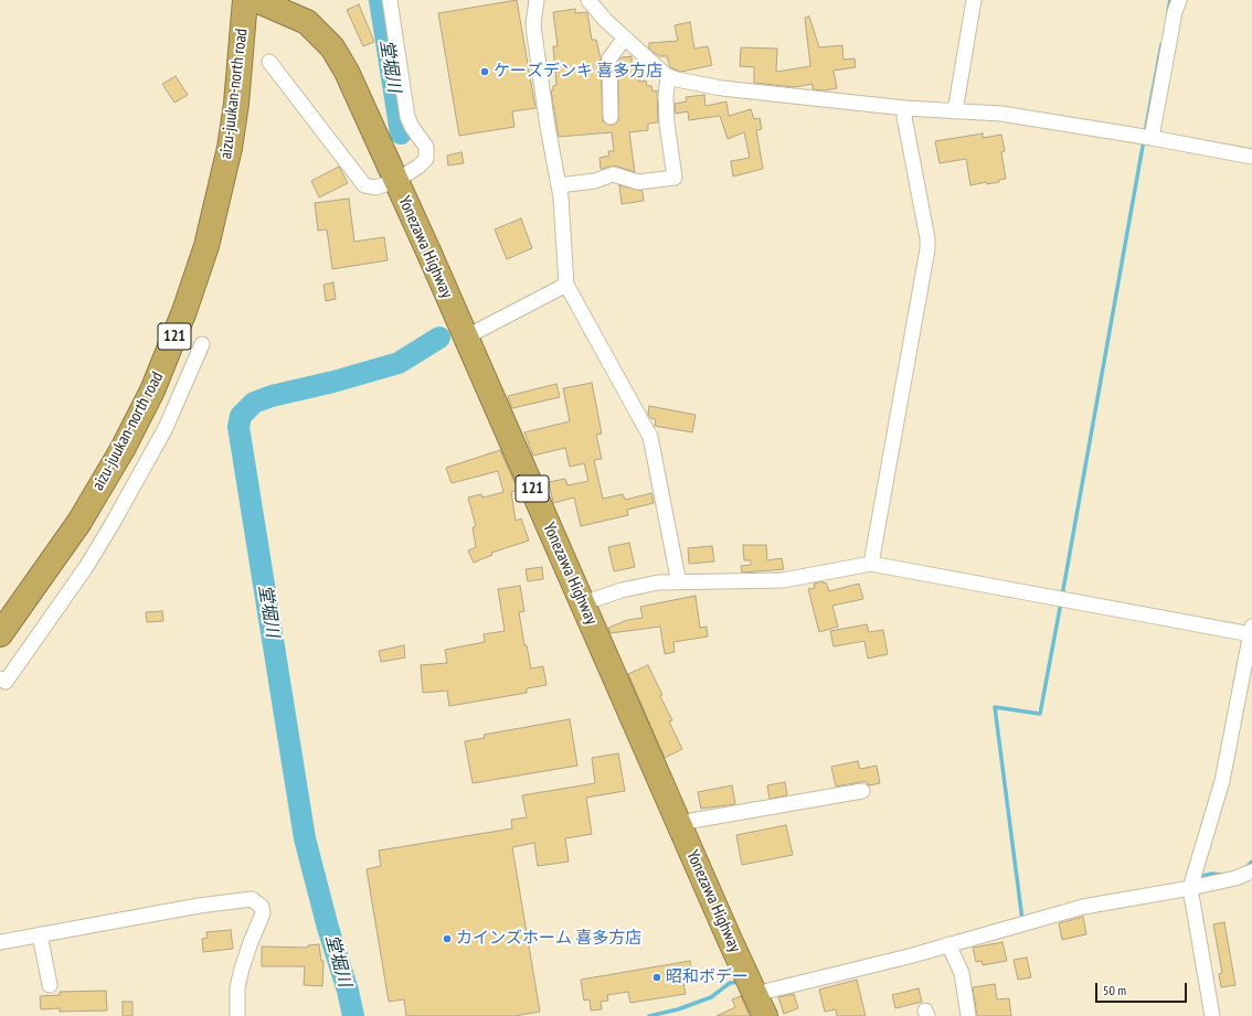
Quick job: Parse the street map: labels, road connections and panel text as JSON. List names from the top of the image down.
{
  "streets": {
    "highway": ["aizu-juukan-north road", "Yonezawa Highway", "121"]
  },
  "water": ["堂堀川"],
  "places": ["ケーズデンキ 喜多方店", "カインズホーム 喜多方店", "昭和ボデー"],
  "scale_bar": "50 m"
}
